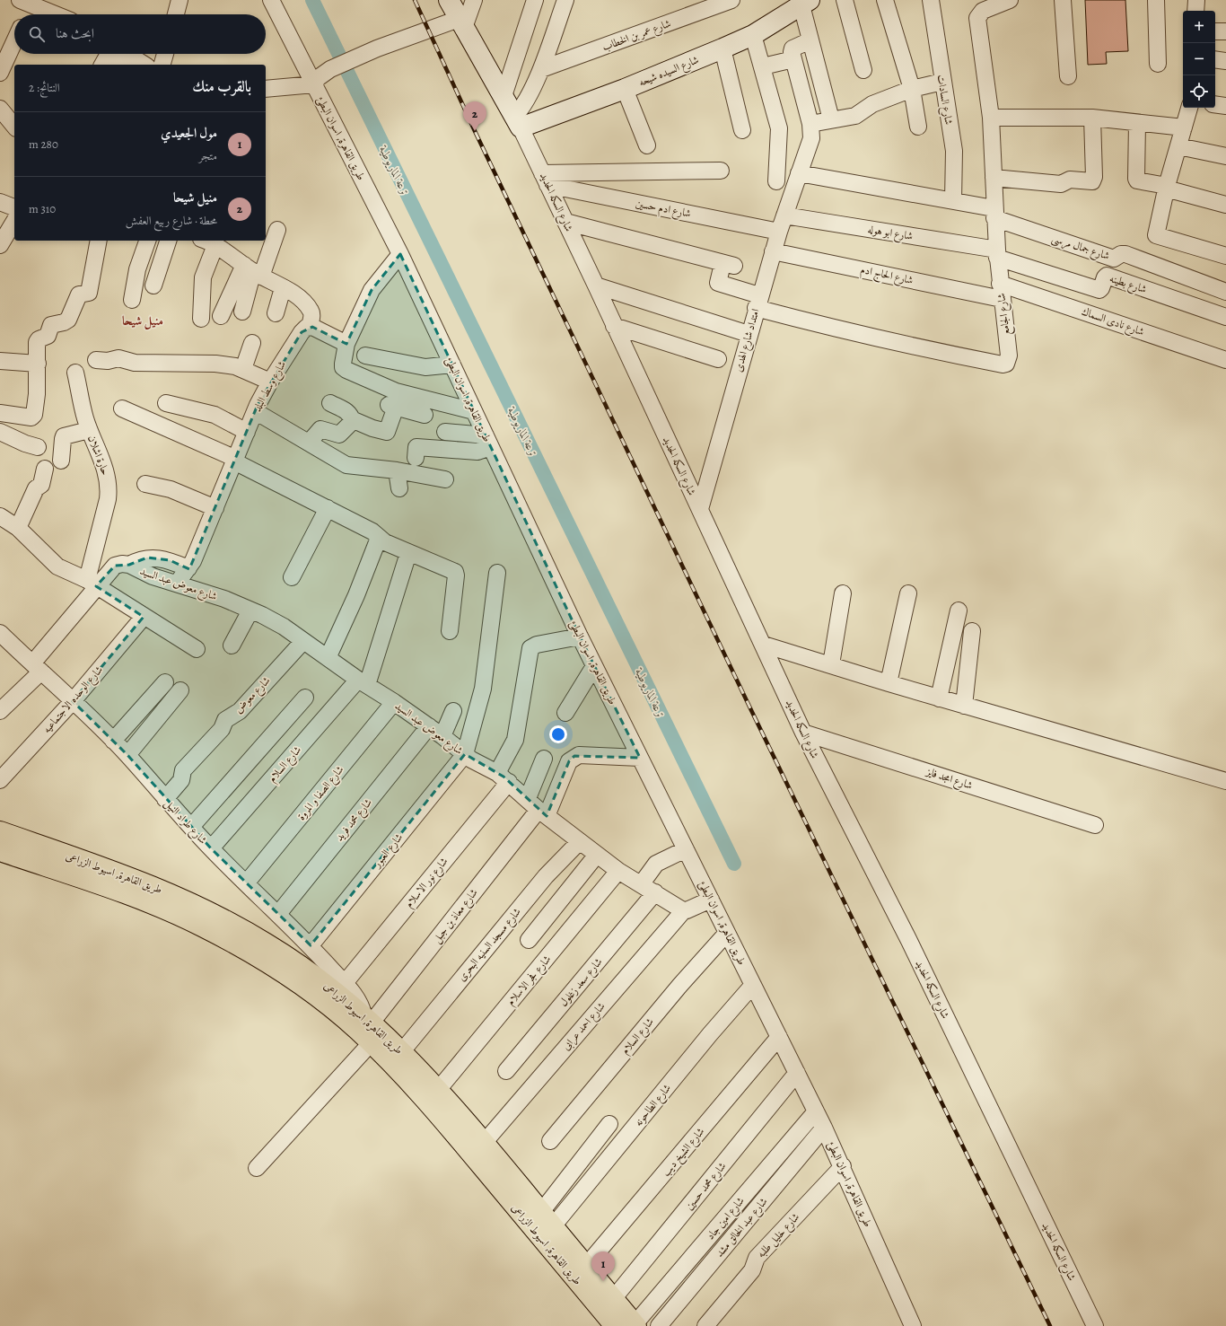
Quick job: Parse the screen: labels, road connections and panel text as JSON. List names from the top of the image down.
{
  "streets": {
    "highway": ["طريق القاهرة, اسيوط الزراعى"],
    "street": [
      "شارع عمر بن الخطاب",
      "شارع السيده شيحه",
      "شارع السادات",
      "طريق القاهرة, اسوان البطئ",
      "شارع السكه الحديد",
      "شارع ادم حسين",
      "شارع ابو هوله",
      "شارع جمال مرسى",
      "شارع الحاج ادم",
      "شارع بطينه",
      "شارع الجامع",
      "شارع نادى السماك",
      "امتداد شارع الهدى",
      "شارع وسط البلد",
      "حارة اشلان",
      "شارع معوض عبد السيد",
      "شارع معوض",
      "شارع الوحده الاجتماعيه",
      "شارع السلام",
      "شارع امجد فايز",
      "شارع الصفا و المروة",
      "شارع محمد فريد",
      "شارع طراد النيل",
      "شارع العبور",
      "شارع نور الاسلام",
      "شارع معاذ بن جبل",
      "شارع مسجد السنيه البحرى",
      "شارع فجر الاسلام",
      "شارع سعد زغلول",
      "شارع احمد عرابى",
      "شارع الطاحونه",
      "شارع الشيخ ديب",
      "شارع محمد حسين",
      "شارع امين جاد",
      "شارع عبد الخالق مشد",
      "شارع خليل طلبه"
    ]
  },
  "crossings": [
    ["شارع السيده شيحه", "شارع السكه الحديد"],
    ["شارع السادات", "شارع جمال مرسى"],
    ["طريق القاهرة, اسوان البطئ", "شارع السلام"],
    ["طريق القاهرة, اسوان البطئ", "شارع نور الاسلام"],
    ["طريق القاهرة, اسوان البطئ", "شارع الطاحونه"],
    ["طريق القاهرة, اسوان البطئ", "شارع الشيخ ديب"],
    ["طريق القاهرة, اسوان البطئ", "شارع محمد حسين"],
    ["طريق القاهرة, اسوان البطئ", "شارع امين جاد"],
    ["طريق القاهرة, اسوان البطئ", "شارع عبد الخالق مشد"],
    ["طريق القاهرة, اسوان البطئ", "شارع خليل طلبه"],
    ["شارع السكه الحديد", "شارع ادم حسين"],
    ["شارع السكه الحديد", "امتداد شارع الهدى"],
    ["شارع السكه الحديد", "شارع امجد فايز"],
    ["شارع ادم حسين", "امتداد شارع الهدى"],
    ["شارع ابو هوله", "شارع بطينه"],
    ["شارع ابو هوله", "شارع الجامع"],
    ["شارع ابو هوله", "امتداد شارع الهدى"],
    ["شارع جمال مرسى", "شارع الجامع"],
    ["شارع جمال مرسى", "امتداد شارع الهدى"],
    ["شارع الحاج ادم", "شارع الجامع"],
    ["شارع الحاج ادم", "شارع نادى السماك"],
    ["شارع الحاج ادم", "امتداد شارع الهدى"],
    ["شارع بطينه", "شارع الجامع"],
    ["شارع الجامع", "شارع نادى السماك"],
    ["شارع الجامع", "امتداد شارع الهدى"],
    ["شارع وسط البلد", "شارع معوض عبد السيد"],
    ["شارع معوض عبد السيد", "شارع معوض"],
    ["شارع معوض عبد السيد", "شارع السلام"],
    ["شارع معوض عبد السيد", "شارع الصفا و المروة"],
    ["شارع معوض عبد السيد", "شارع محمد فريد"],
    ["شارع معوض عبد السيد", "شارع العبور"],
    ["شارع معوض عبد السيد", "شارع نور الاسلام"],
    ["شارع معوض عبد السيد", "شارع معاذ بن جبل"],
    ["شارع معوض عبد السيد", "شارع مسجد السنيه البحرى"],
    ["شارع معوض عبد السيد", "شارع فجر الاسلام"],
    ["شارع معوض عبد السيد", "شارع سعد زغلول"],
    ["شارع معوض عبد السيد", "شارع احمد عرابى"],
    ["شارع معوض", "شارع طراد النيل"],
    ["شارع الوحده الاجتماعيه", "شارع طراد النيل"],
    ["شارع السلام", "شارع طراد النيل"],
    ["شارع الصفا و المروة", "شارع طراد النيل"],
    ["شارع محمد فريد", "شارع طراد النيل"],
    ["شارع طراد النيل", "شارع العبور"],
    ["شارع طراد النيل", "طريق القاهرة, اسيوط الزراعى"],
    ["شارع طراد النيل", "شارع نور الاسلام"],
    ["شارع طراد النيل", "شارع معاذ بن جبل"],
    ["طريق القاهرة, اسيوط الزراعى", "شارع معاذ بن جبل"],
    ["طريق القاهرة, اسيوط الزراعى", "شارع مسجد السنيه البحرى"],
    ["طريق القاهرة, اسيوط الزراعى", "شارع فجر الاسلام"],
    ["طريق القاهرة, اسيوط الزراعى", "شارع احمد عرابى"],
    ["طريق القاهرة, اسيوط الزراعى", "شارع الطاحونه"],
    ["طريق القاهرة, اسيوط الزراعى", "شارع الشيخ ديب"],
    ["طريق القاهرة, اسيوط الزراعى", "شارع محمد حسين"],
    ["طريق القاهرة, اسيوط الزراعى", "شارع امين جاد"]
  ],
  "districts": ["منيل شيحا"],
  "water": ["ترعة الماريوطية"],
  "page": {
    "map_buttons": ["+", "−"],
    "search": "ابحث هنا",
    "heading": ["بالقرب منك", "النتائج: 2"],
    "pins": ["2", "1"],
    "list": [
      {
        "mark": "1",
        "name": "مول الجعيدي",
        "note": "متجر",
        "value": "280 m"
      },
      {
        "mark": "2",
        "name": "منيل شيحا",
        "note": "محطة · شارع ربيع العفش",
        "value": "310 m"
      }
    ]
  }
}
